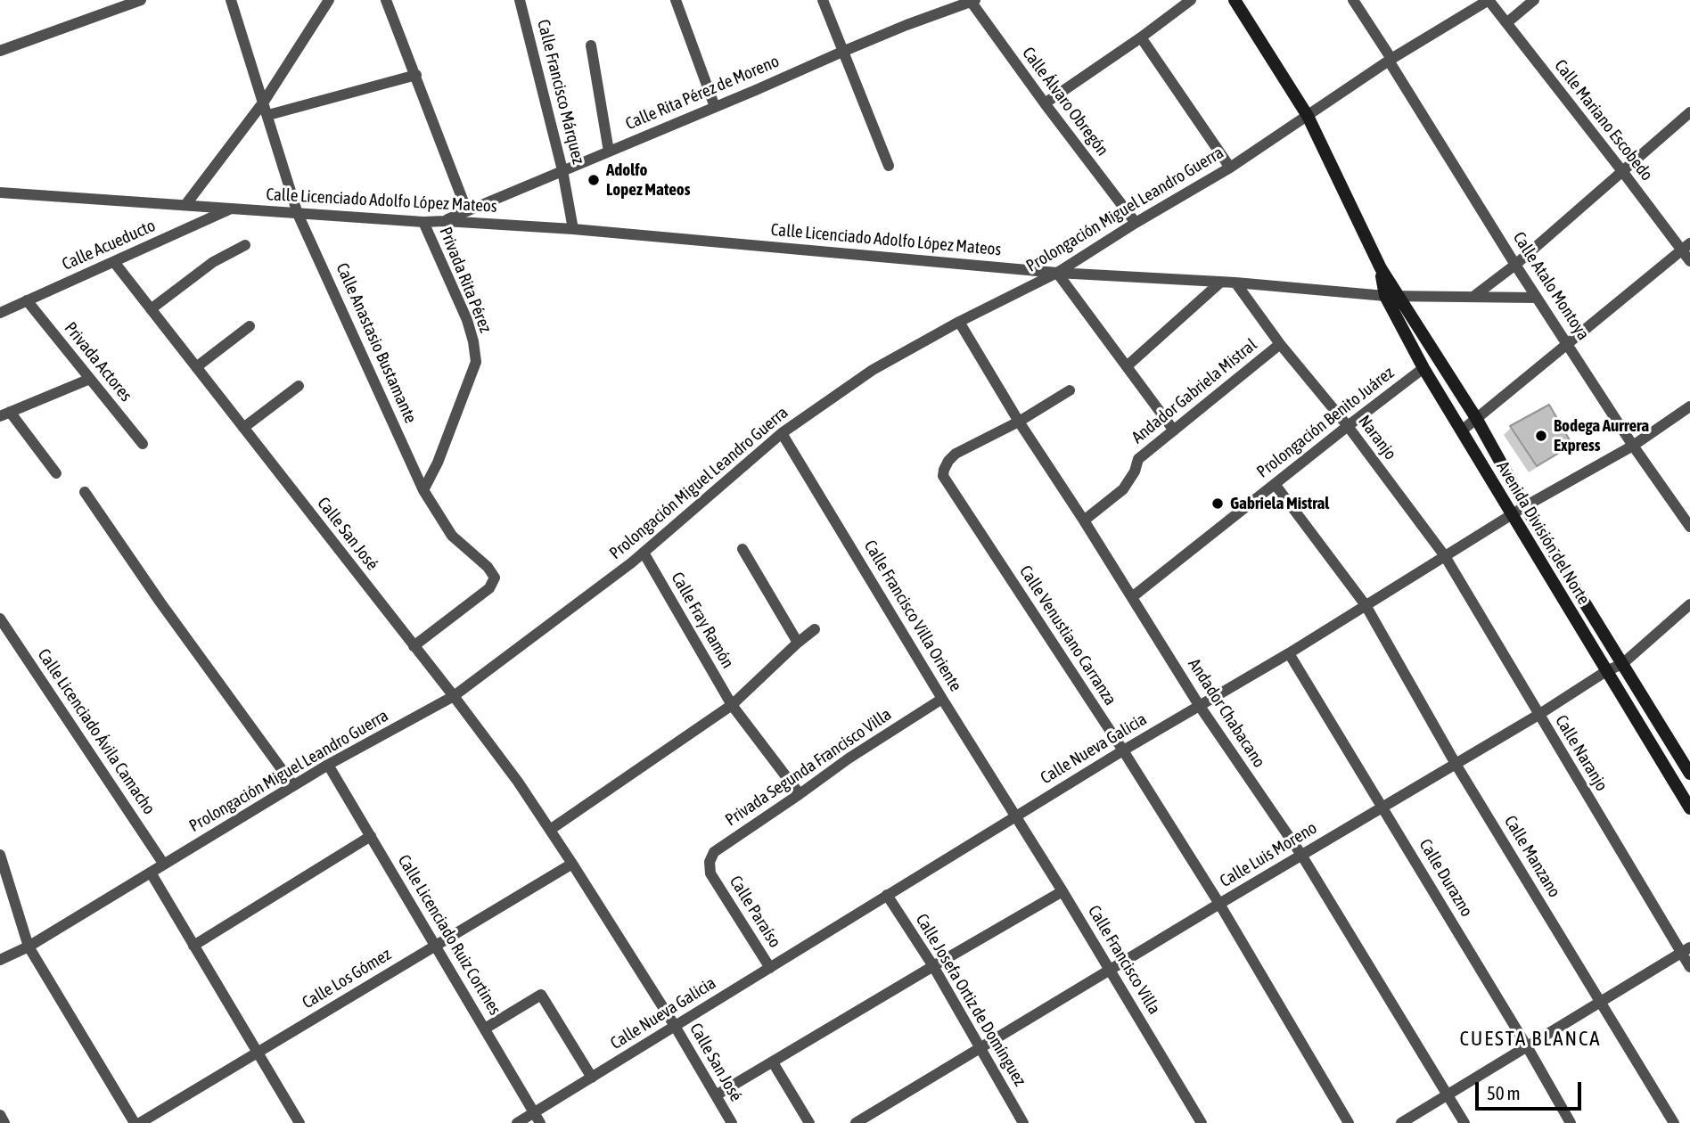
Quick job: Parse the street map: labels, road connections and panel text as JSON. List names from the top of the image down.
{
  "streets": {
    "street": [
      "Calle Francisco Márquez",
      "Calle Rita Pérez de Moreno",
      "Calle Álvaro Obregón",
      "Calle Mariano Escobedo",
      "Calle Licenciado Adolfo López Mateos",
      "Prolongación Miguel Leandro Guerra",
      "Calle Acueducto",
      "Privada Rita Pérez",
      "Calle Atalo Montoya",
      "Calle Anastasio Bustamante",
      "Privada Actores",
      "Andador Gabriela Mistral",
      "Prolongación Benito Juárez",
      "Naranjo",
      "Avenida División del Norte",
      "Calle San José",
      "Calle Francisco Villa Oriente",
      "Calle Fray Ramón",
      "Calle Venustiano Carranza",
      "Andador Chabacano",
      "Calle Licenciado Ávila Camacho",
      "Calle Nueva Galicia",
      "Calle Naranjo",
      "Privada Segunda Francisco Villa",
      "Calle Luis Moreno",
      "Calle Manzano",
      "Calle Durazno",
      "Calle Paraíso",
      "Calle Licenciado Ruiz Cortines",
      "Calle Francisco Villa",
      "Calle Los Gómez",
      "Calle Josefa Ortiz de Domínguez"
    ]
  },
  "crossings": [
    ["Calle Francisco Márquez", "Calle Rita Pérez de Moreno"],
    ["Calle Francisco Márquez", "Calle Licenciado Adolfo López Mateos"],
    ["Calle Rita Pérez de Moreno", "Calle Álvaro Obregón"],
    ["Calle Rita Pérez de Moreno", "Calle Licenciado Adolfo López Mateos"],
    ["Calle Álvaro Obregón", "Prolongación Miguel Leandro Guerra"],
    ["Calle Mariano Escobedo", "Prolongación Miguel Leandro Guerra"],
    ["Calle Licenciado Adolfo López Mateos", "Prolongación Miguel Leandro Guerra"],
    ["Calle Licenciado Adolfo López Mateos", "Calle Acueducto"],
    ["Calle Licenciado Adolfo López Mateos", "Privada Rita Pérez"],
    ["Calle Licenciado Adolfo López Mateos", "Calle Atalo Montoya"],
    ["Calle Licenciado Adolfo López Mateos", "Calle Anastasio Bustamante"],
    ["Calle Licenciado Adolfo López Mateos", "Naranjo"],
    ["Calle Licenciado Adolfo López Mateos", "Avenida División del Norte"],
    ["Prolongación Miguel Leandro Guerra", "Calle Atalo Montoya"],
    ["Prolongación Miguel Leandro Guerra", "Avenida División del Norte"],
    ["Prolongación Miguel Leandro Guerra", "Calle San José"],
    ["Prolongación Miguel Leandro Guerra", "Calle Francisco Villa Oriente"],
    ["Prolongación Miguel Leandro Guerra", "Calle Fray Ramón"],
    ["Prolongación Miguel Leandro Guerra", "Andador Chabacano"],
    ["Prolongación Miguel Leandro Guerra", "Calle Licenciado Ávila Camacho"],
    ["Prolongación Miguel Leandro Guerra", "Calle Licenciado Ruiz Cortines"],
    ["Calle Acueducto", "Privada Actores"],
    ["Calle Acueducto", "Calle San José"],
    ["Privada Rita Pérez", "Calle Anastasio Bustamante"],
    ["Calle Atalo Montoya", "Calle Nueva Galicia"],
    ["Calle Anastasio Bustamante", "Calle San José"],
    ["Andador Gabriela Mistral", "Naranjo"],
    ["Andador Gabriela Mistral", "Andador Chabacano"],
    ["Prolongación Benito Juárez", "Naranjo"],
    ["Prolongación Benito Juárez", "Avenida División del Norte"],
    ["Prolongación Benito Juárez", "Andador Chabacano"],
    ["Prolongación Benito Juárez", "Calle Manzano"],
    ["Naranjo", "Calle Nueva Galicia"],
    ["Naranjo", "Calle Naranjo"],
    ["Avenida División del Norte", "Calle Nueva Galicia"],
    ["Avenida División del Norte", "Calle Luis Moreno"],
    ["Calle San José", "Calle Nueva Galicia"],
    ["Calle San José", "Calle Los Gómez"],
    ["Calle Francisco Villa Oriente", "Calle Nueva Galicia"],
    ["Calle Francisco Villa Oriente", "Privada Segunda Francisco Villa"],
    ["Calle Francisco Villa Oriente", "Calle Francisco Villa"],
    ["Calle Fray Ramón", "Privada Segunda Francisco Villa"],
    ["Calle Venustiano Carranza", "Andador Chabacano"],
    ["Calle Venustiano Carranza", "Calle Nueva Galicia"],
    ["Calle Venustiano Carranza", "Calle Luis Moreno"],
    ["Andador Chabacano", "Calle Nueva Galicia"],
    ["Andador Chabacano", "Calle Luis Moreno"],
    ["Calle Nueva Galicia", "Calle Naranjo"],
    ["Calle Nueva Galicia", "Calle Manzano"],
    ["Calle Nueva Galicia", "Calle Durazno"],
    ["Calle Nueva Galicia", "Calle Paraíso"],
    ["Calle Nueva Galicia", "Calle Licenciado Ruiz Cortines"],
    ["Calle Nueva Galicia", "Calle Francisco Villa"],
    ["Calle Nueva Galicia", "Calle Josefa Ortiz de Domínguez"],
    ["Calle Naranjo", "Calle Luis Moreno"],
    ["Privada Segunda Francisco Villa", "Calle Paraíso"],
    ["Calle Luis Moreno", "Calle Manzano"],
    ["Calle Luis Moreno", "Calle Durazno"],
    ["Calle Luis Moreno", "Calle Francisco Villa"],
    ["Calle Luis Moreno", "Calle Josefa Ortiz de Domínguez"],
    ["Calle Licenciado Ruiz Cortines", "Calle Los Gómez"]
  ],
  "districts": ["CUESTA BLANCA"],
  "places": ["Adolfo Lopez Mateos", "Bodega Aurrera Express", "Gabriela Mistral"],
  "scale_bar": "50 m"
}
